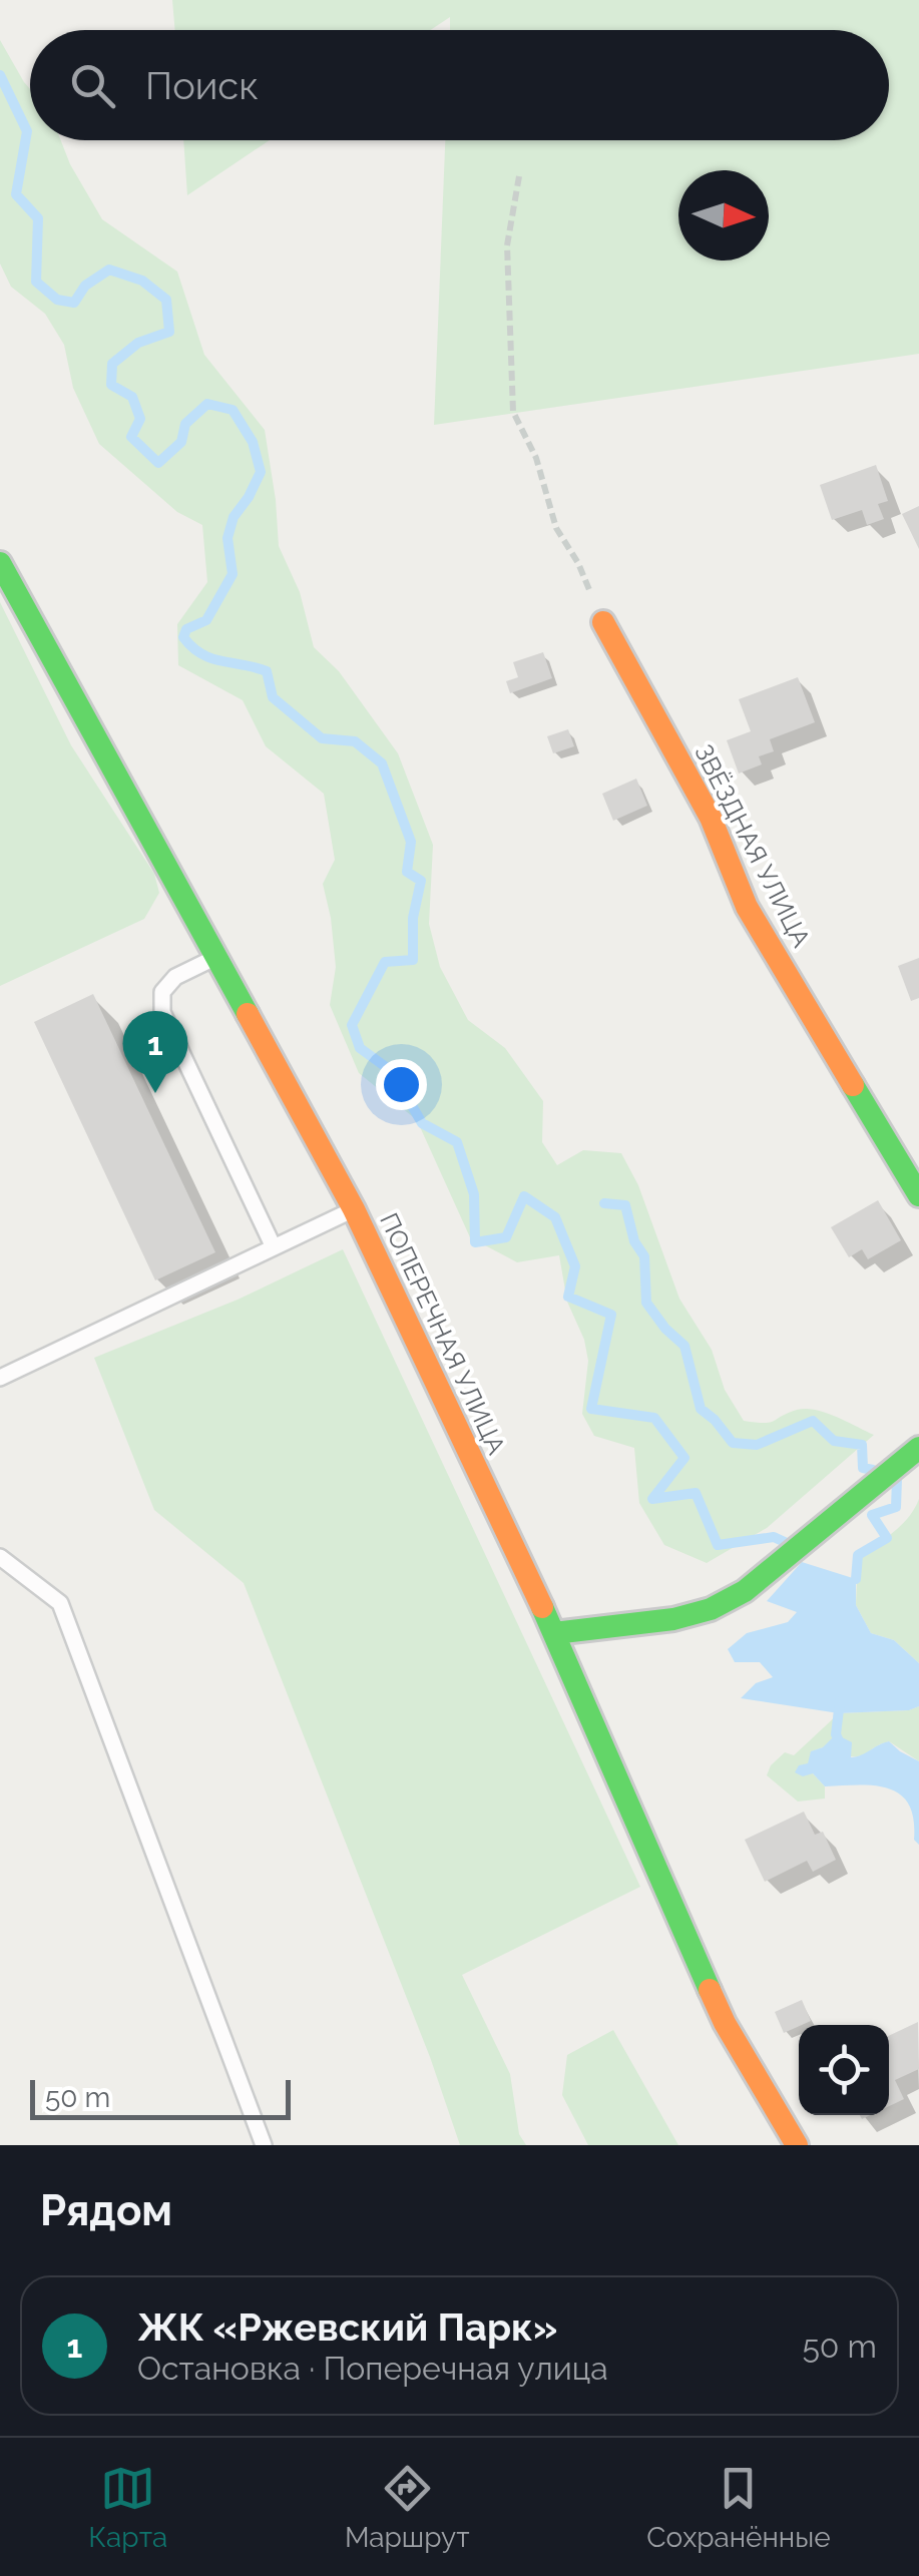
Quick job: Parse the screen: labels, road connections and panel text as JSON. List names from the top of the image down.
{
  "streets": {
    "street": ["ЗВЁЗДНАЯ УЛИЦА", "ПОПЕРЕЧНАЯ УЛИЦА"]
  },
  "scale_bar": "50 m",
  "north": "right",
  "page": {
    "search": "Поиск",
    "pins": "1",
    "scale": "50 m",
    "heading": "Рядом",
    "list": [
      {
        "mark": "1",
        "name": "ЖК «Ржевский Парк»",
        "note": "Остановка · Поперечная улица",
        "value": "50 m"
      }
    ],
    "nav": ["Карта", "Маршрут", "Сохранённые"]
  }
}
